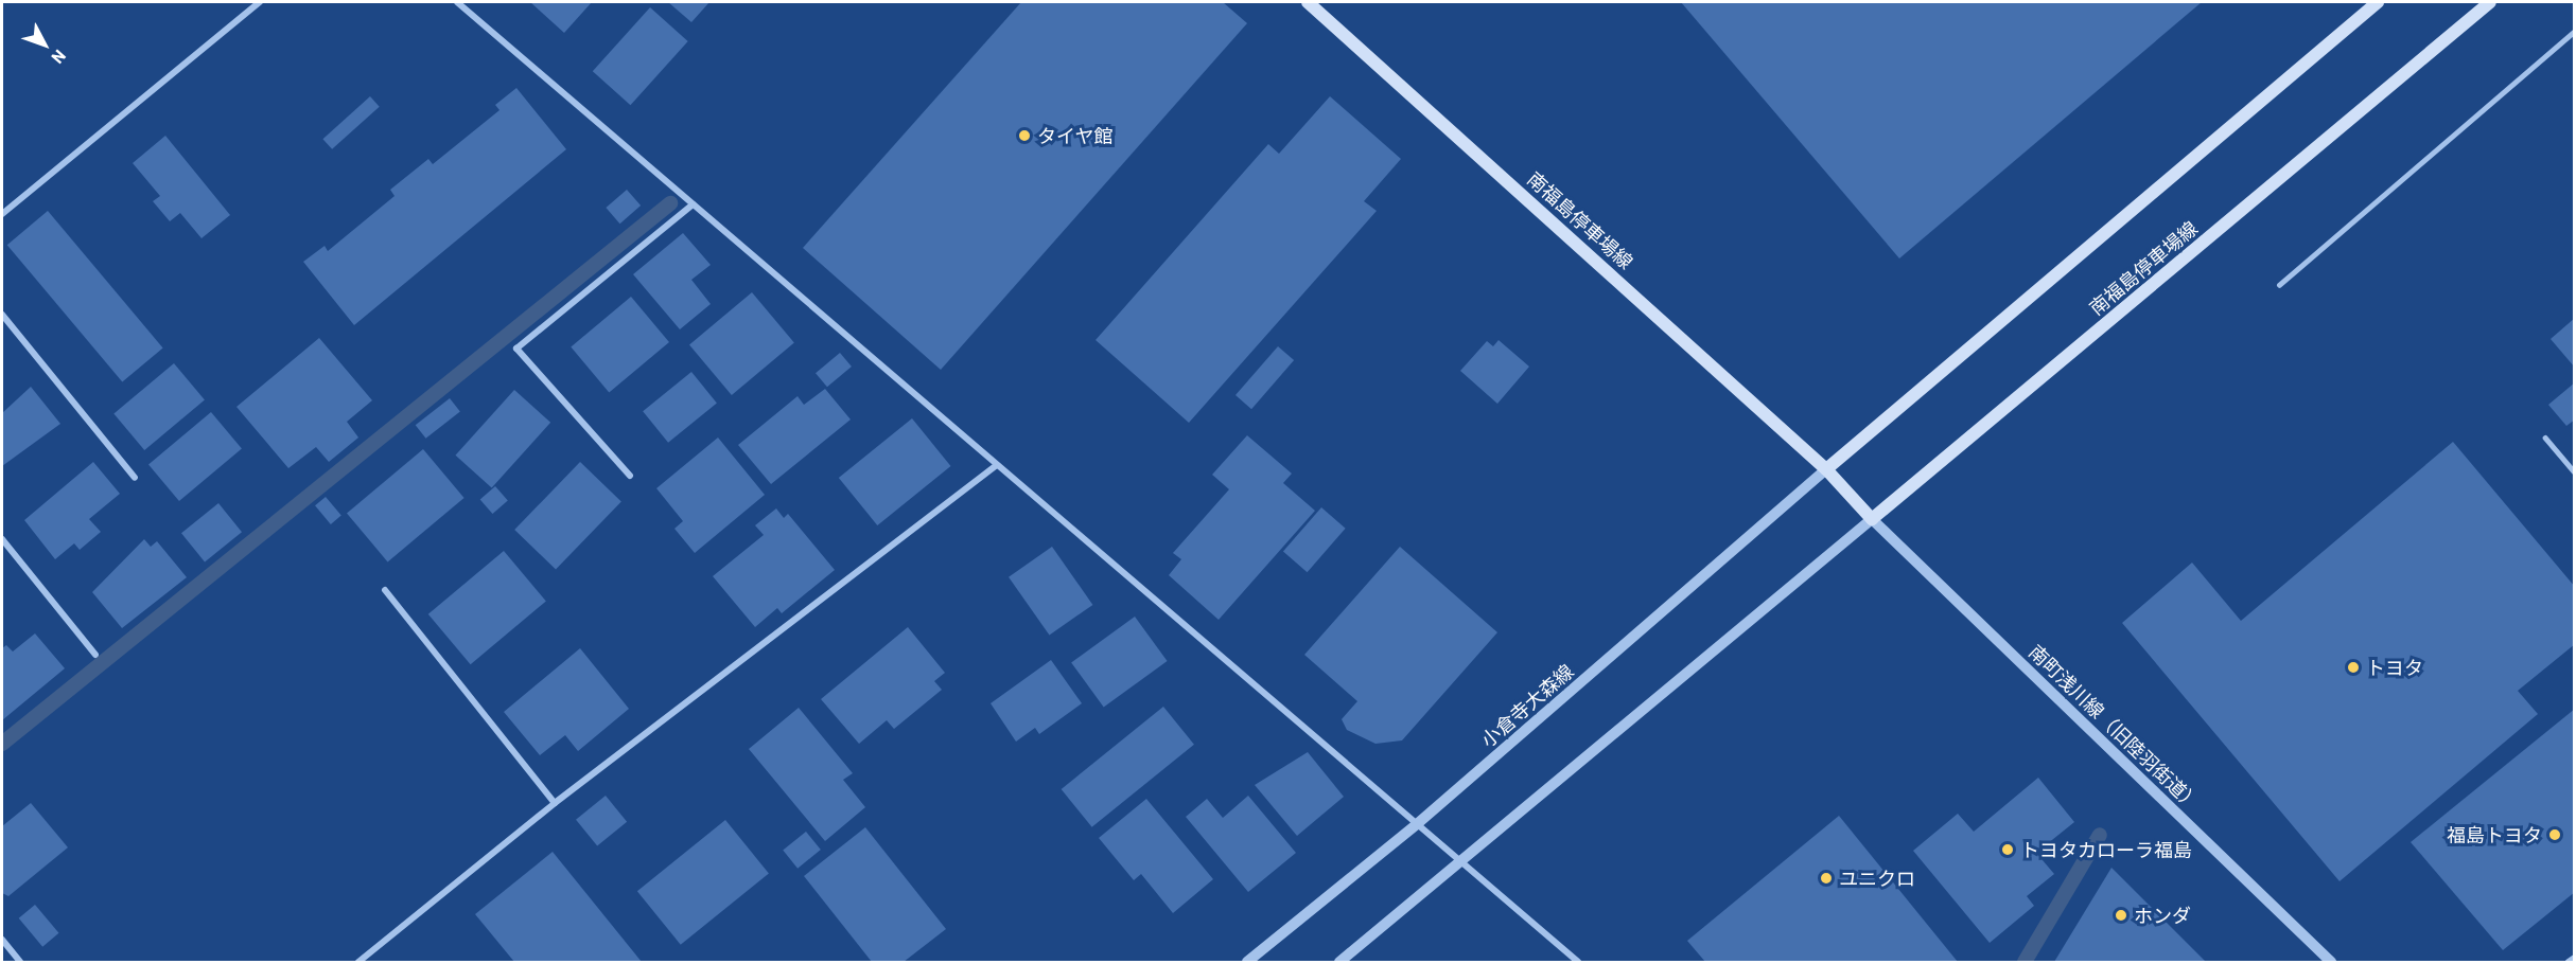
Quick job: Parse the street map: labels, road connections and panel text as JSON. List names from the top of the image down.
{
  "streets": {
    "main road": ["南福島停車場線"],
    "street": ["小倉寺大森線", "南町浅川線（旧陸羽街道）"]
  },
  "crossings": [
    ["南福島停車場線", "小倉寺大森線"],
    ["南福島停車場線", "南町浅川線（旧陸羽街道）"]
  ],
  "places": [
    "タイヤ館",
    "トヨタ",
    "福島トヨタ",
    "トヨタカローラ福島",
    "ユニクロ",
    "ホンダ"
  ],
  "north": "bottom right"
}
